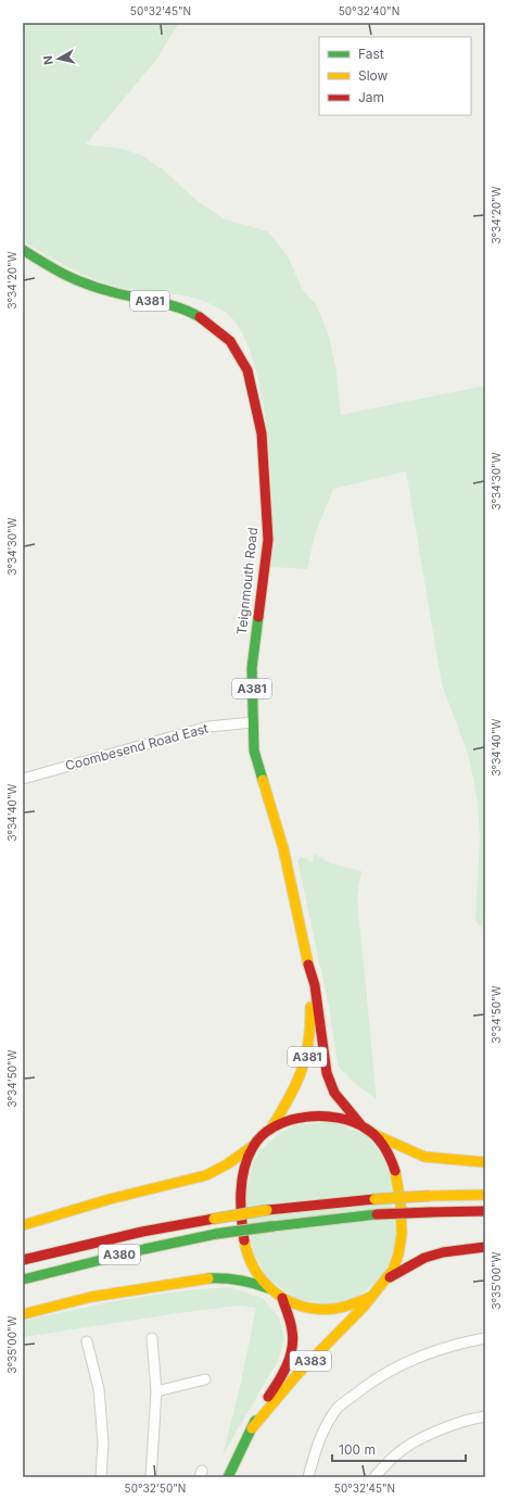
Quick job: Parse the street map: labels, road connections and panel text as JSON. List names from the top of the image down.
{
  "streets": {
    "main road": [
      "A381",
      "Teignmouth Road",
      "A380",
      "A383"
    ],
    "street": ["Coombesend Road East"]
  },
  "crossings": [
    ["Teignmouth Road", "Coombesend Road East"]
  ],
  "legend": ["Fast", "Slow", "Jam"],
  "scale_bar": "100 m",
  "north": "left",
  "coordinates": [
    "50°32'45\"N",
    "50°32'40\"N",
    "3°34'20\"W",
    "3°34'30\"W",
    "3°34'40\"W",
    "3°34'50\"W",
    "3°35'00\"W",
    "50°32'50\"N"
  ]
}
